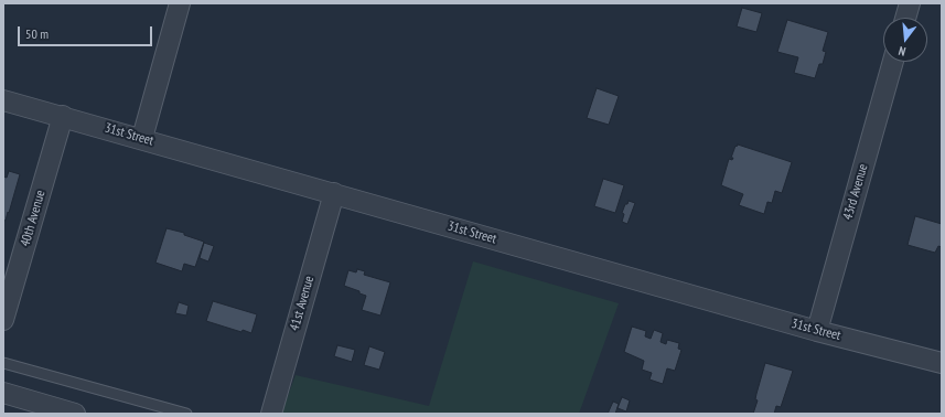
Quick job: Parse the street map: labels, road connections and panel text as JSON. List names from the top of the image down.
{
  "streets": {
    "street": [
      "31st Street",
      "43rd Avenue",
      "40th Avenue",
      "41st Avenue"
    ]
  },
  "crossings": [
    ["31st Street", "43rd Avenue"],
    ["31st Street", "40th Avenue"],
    ["31st Street", "41st Avenue"]
  ],
  "scale_bar": "50 m",
  "north": "bottom"
}
